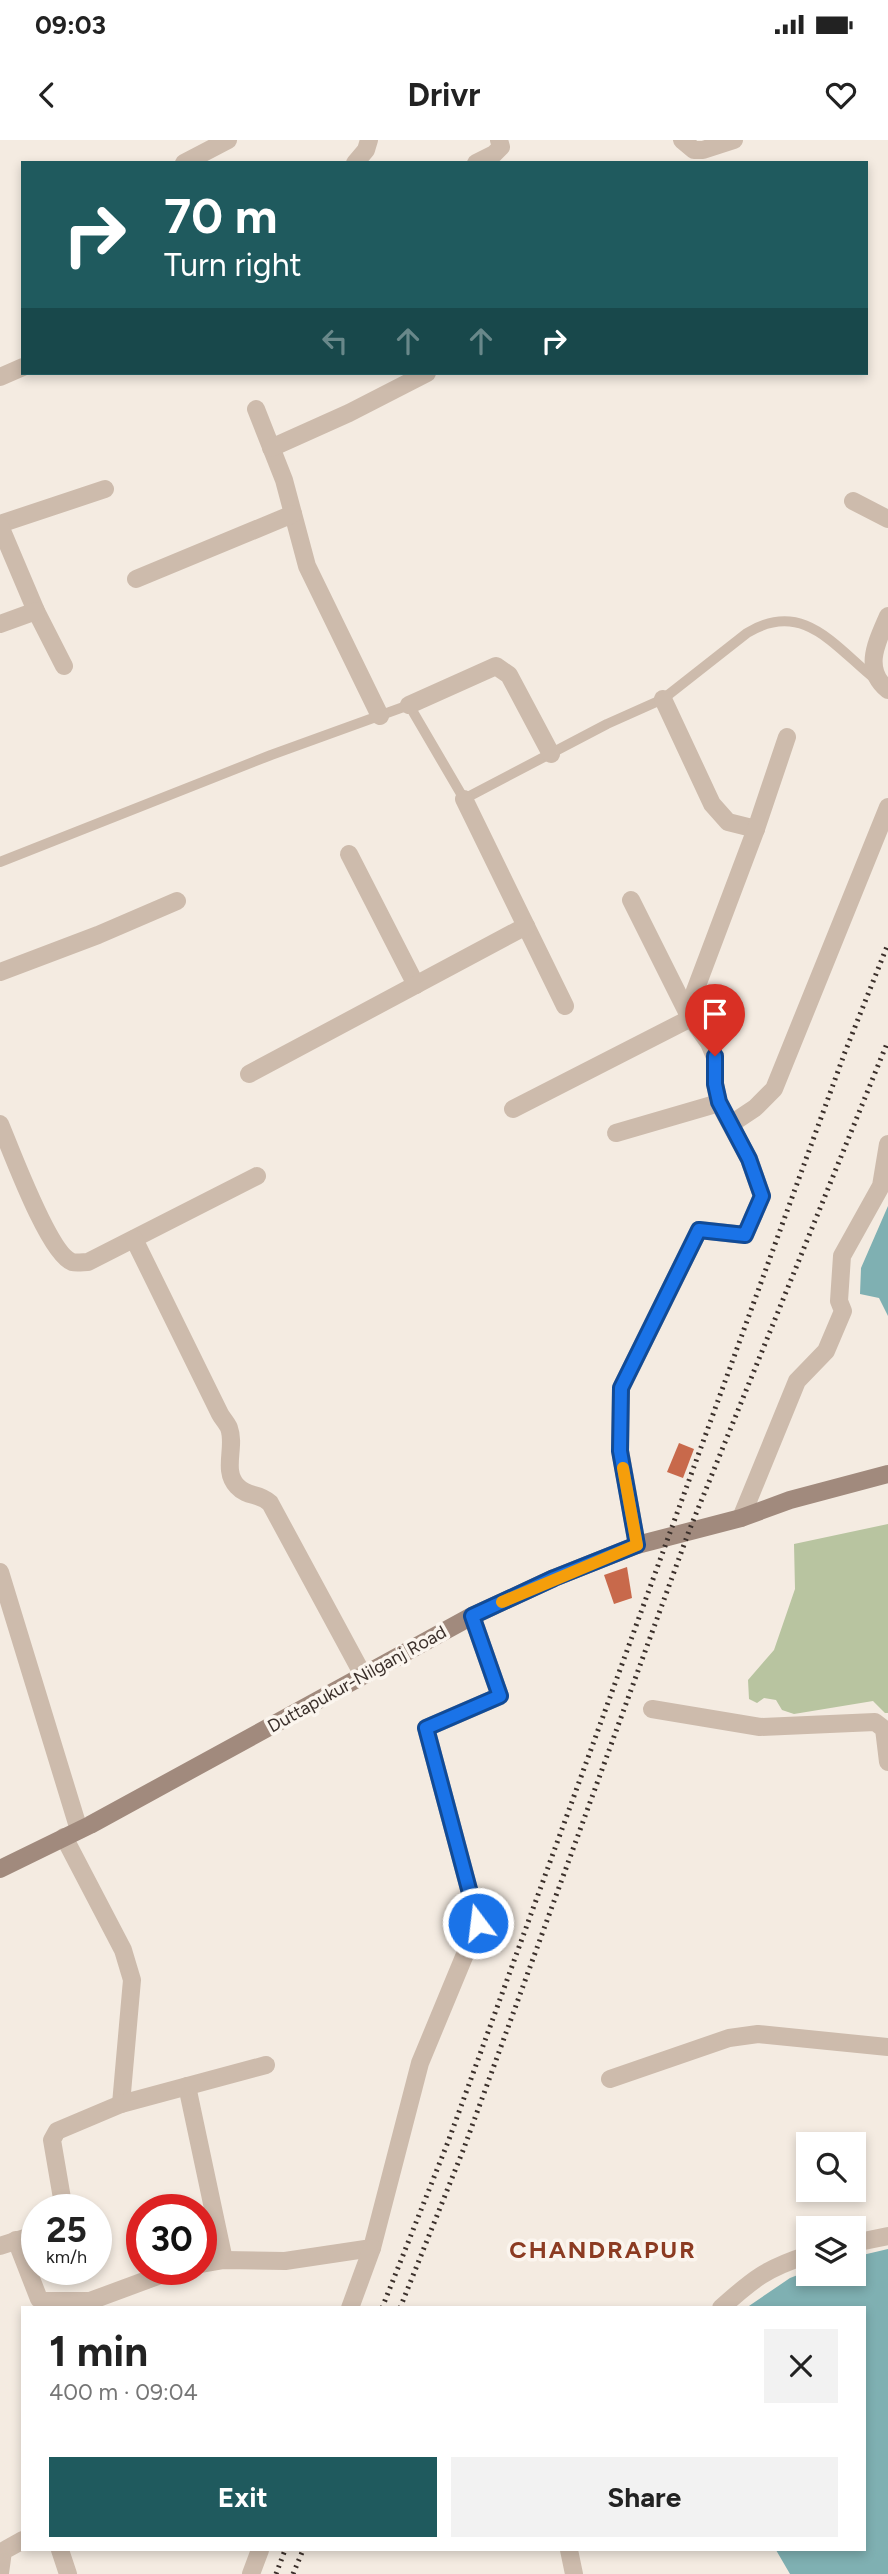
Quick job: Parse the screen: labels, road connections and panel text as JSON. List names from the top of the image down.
{
  "streets": {
    "main road": ["Duttapukur-Nilganj Road"]
  },
  "districts": ["CHANDRAPUR"],
  "page": {
    "status": "09:03",
    "header": "Drivr",
    "turn": ["70 m", "Turn right"],
    "speed": "25 km/h",
    "limit": "30",
    "heading": ["1 min", "400 m · 09:04"],
    "buttons": ["Exit", "Share"]
  }
}
